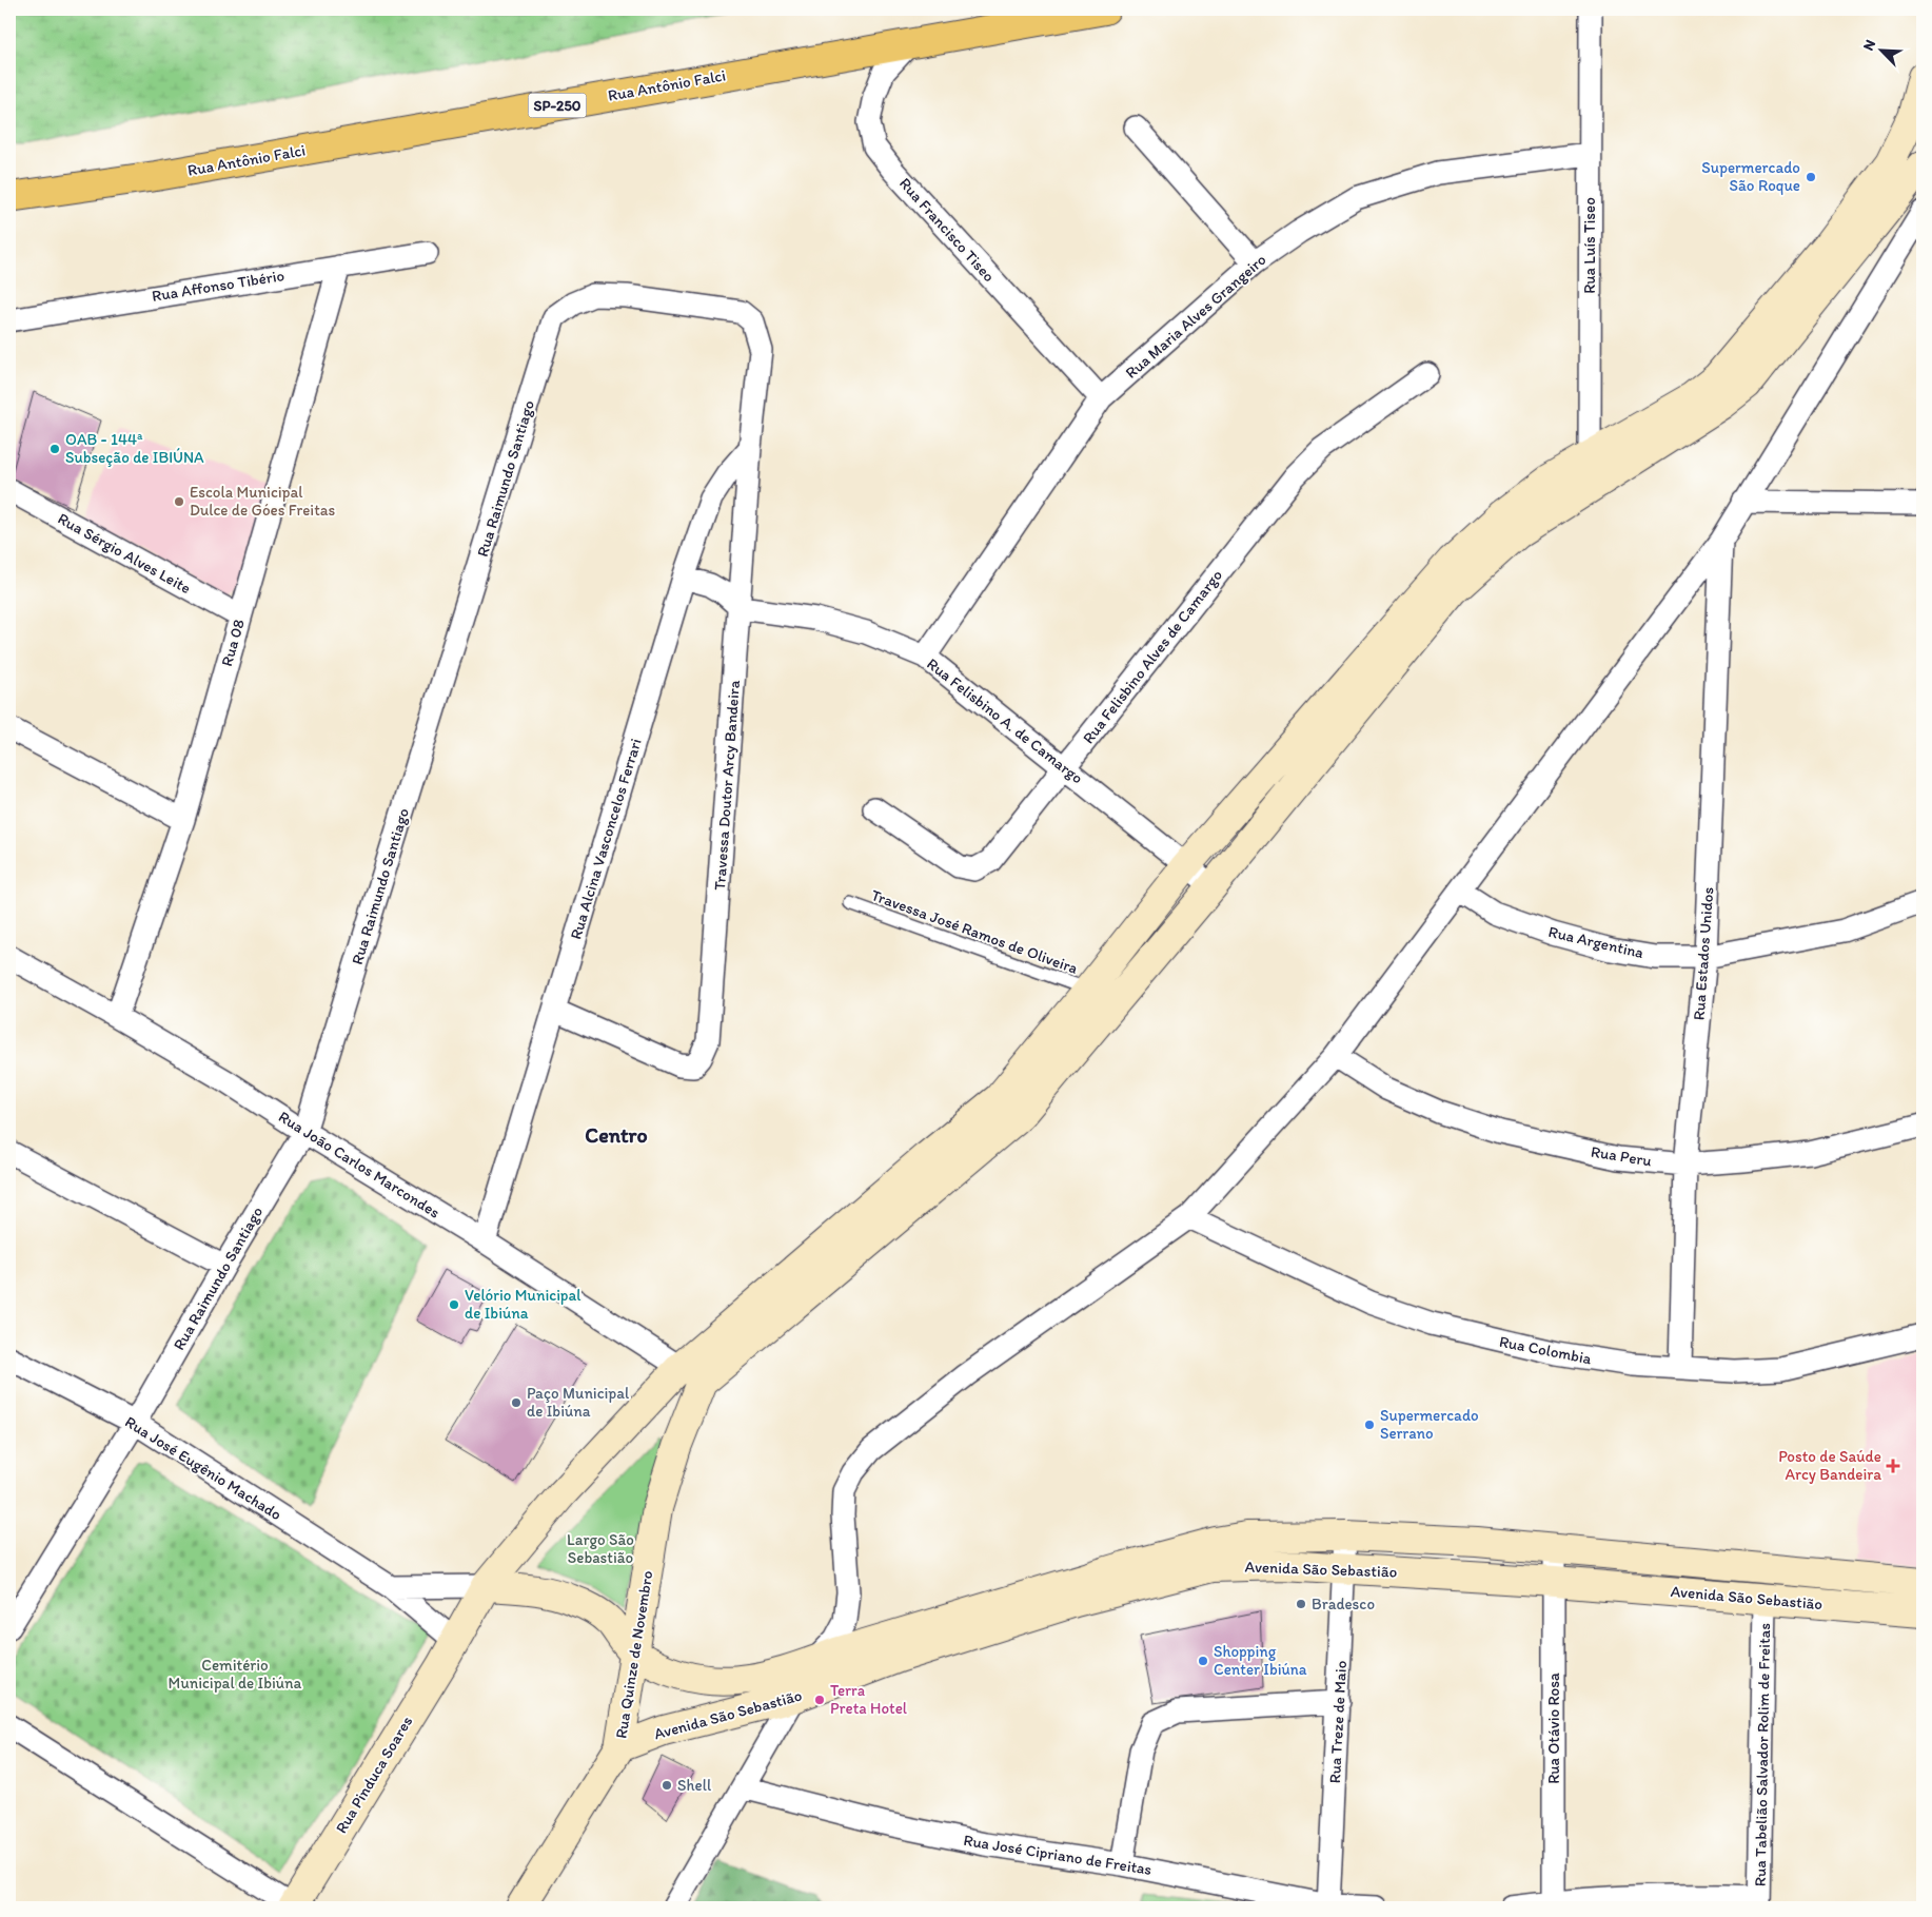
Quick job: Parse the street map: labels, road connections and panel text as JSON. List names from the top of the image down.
{
  "streets": {
    "main road": [
      "Rua Antônio Falci",
      "SP-250",
      "Avenida São Sebastião",
      "Rua Quinze de Novembro",
      "Rua Pinduca Soares"
    ],
    "street": [
      "Rua Francisco Tiseo",
      "Rua Luís Tiseo",
      "Rua Affonso Tibério",
      "Rua Maria Alves Grangeiro",
      "Rua Raimundo Santiago",
      "Rua Sérgio Alves Leite",
      "Rua 08",
      "Rua Felisbino Alves de Camargo",
      "Rua Felisbino A. de Camargo",
      "Travessa Doutor Arcy Bandeira",
      "Rua Alcina Vasconcelos Ferrari",
      "Rua Argentina",
      "Rua Estados Unidos",
      "Rua Peru",
      "Rua João Carlos Marcondes",
      "Rua Colombia",
      "Rua José Eugênio Machado",
      "Rua Treze de Maio",
      "Rua Otávio Rosa",
      "Rua Tabelião Salvador Rolim de Freitas",
      "Rua José Cipriano de Freitas"
    ],
    "lane": ["Travessa José Ramos de Oliveira"]
  },
  "crossings": [
    ["Rua Antônio Falci", "Rua Francisco Tiseo"],
    ["Rua Francisco Tiseo", "Rua Maria Alves Grangeiro"],
    ["Rua Luís Tiseo", "Rua Maria Alves Grangeiro"],
    ["Rua Affonso Tibério", "Rua 08"],
    ["Rua Maria Alves Grangeiro", "Rua Felisbino A. de Camargo"],
    ["Rua Raimundo Santiago", "Travessa Doutor Arcy Bandeira"],
    ["Rua Raimundo Santiago", "Rua João Carlos Marcondes"],
    ["Rua Raimundo Santiago", "Rua José Eugênio Machado"],
    ["Rua Sérgio Alves Leite", "Rua 08"],
    ["Rua 08", "Rua João Carlos Marcondes"],
    ["Rua Felisbino Alves de Camargo", "Rua Felisbino A. de Camargo"],
    ["Rua Felisbino A. de Camargo", "Travessa Doutor Arcy Bandeira"],
    ["Travessa Doutor Arcy Bandeira", "Rua Alcina Vasconcelos Ferrari"],
    ["Rua Alcina Vasconcelos Ferrari", "Rua João Carlos Marcondes"],
    ["Travessa José Ramos de Oliveira", "Rua Pinduca Soares"],
    ["Rua Argentina", "Rua Estados Unidos"],
    ["Rua Estados Unidos", "Rua Peru"],
    ["Rua Estados Unidos", "Rua Colombia"],
    ["Rua João Carlos Marcondes", "Rua Quinze de Novembro"],
    ["Rua João Carlos Marcondes", "Rua Pinduca Soares"],
    ["Rua José Eugênio Machado", "Rua Pinduca Soares"],
    ["Avenida São Sebastião", "Rua Quinze de Novembro"],
    ["Avenida São Sebastião", "Rua Treze de Maio"],
    ["Avenida São Sebastião", "Rua Otávio Rosa"],
    ["Avenida São Sebastião", "Rua Tabelião Salvador Rolim de Freitas"],
    ["Rua Quinze de Novembro", "Rua Pinduca Soares"],
    ["Rua Treze de Maio", "Rua José Cipriano de Freitas"]
  ],
  "districts": ["Centro"],
  "parks": ["Largo São Sebastião", "Cemitério Municipal de Ibiúna"],
  "places": {
    "other": [
      "Supermercado São Roque",
      "OAB - 144ª Subseção de IBIÚNA",
      "Escola Municipal Dulce de Góes Freitas",
      "Velório Municipal de Ibiúna",
      "Paço Municipal de Ibiúna",
      "Supermercado Serrano",
      "Bradesco",
      "Shopping Center Ibiúna",
      "Terra Preta Hotel",
      "Shell"
    ],
    "health": ["Posto de Saúde Arcy Bandeira"]
  },
  "north": "top left"
}
